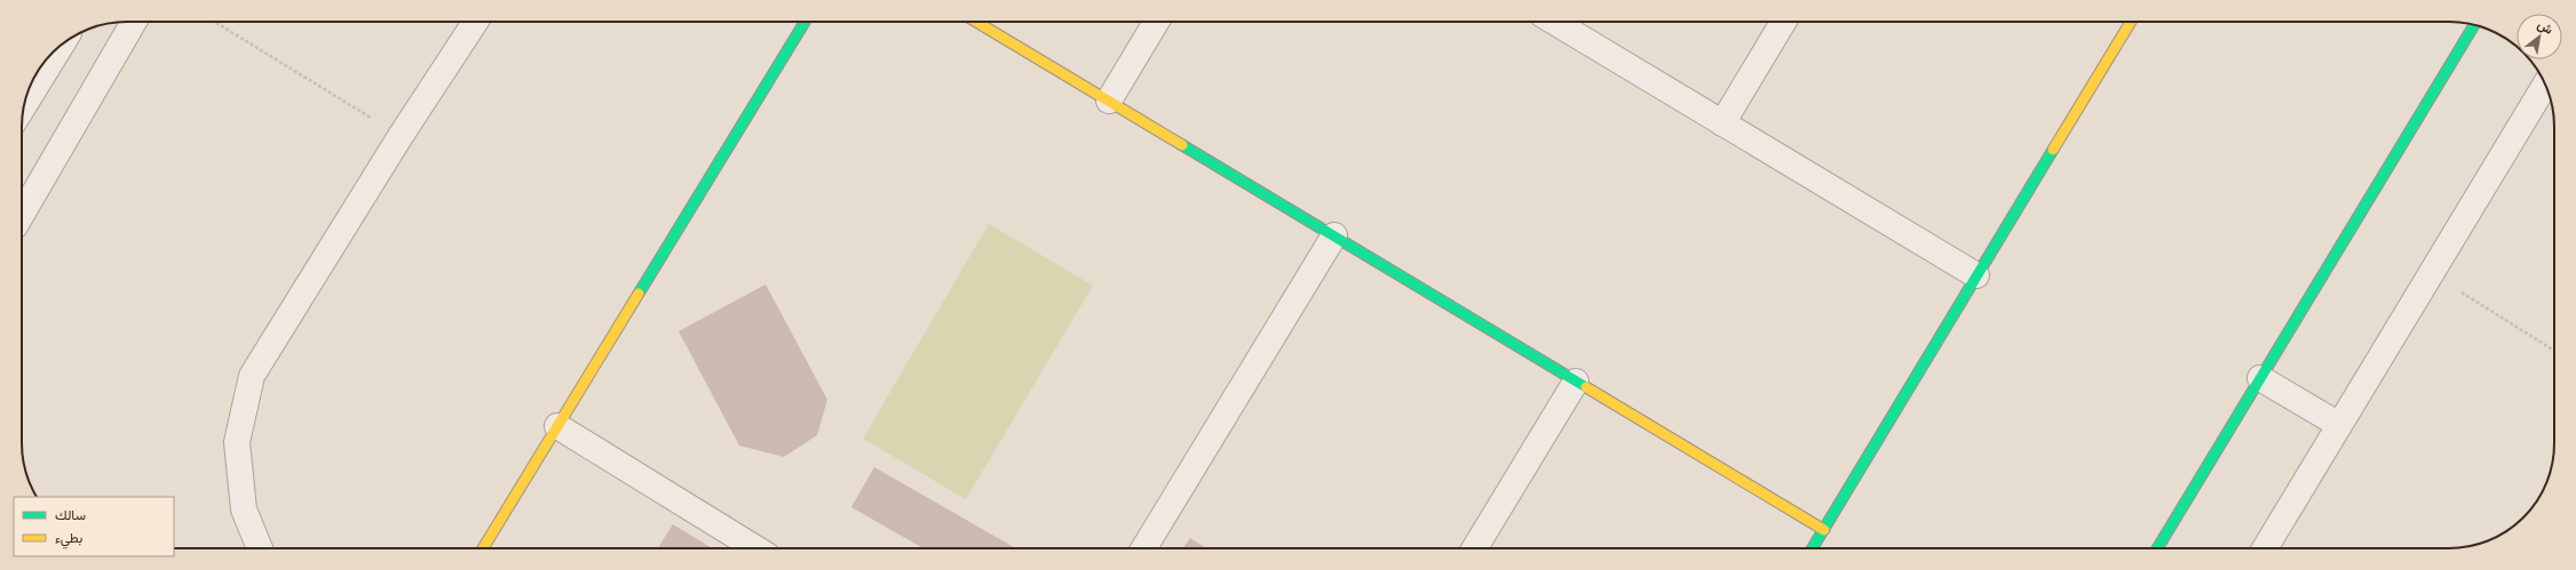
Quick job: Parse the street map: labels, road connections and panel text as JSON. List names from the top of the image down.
{
  "legend": ["سالك", "بطيء"],
  "north": "top right"
}
